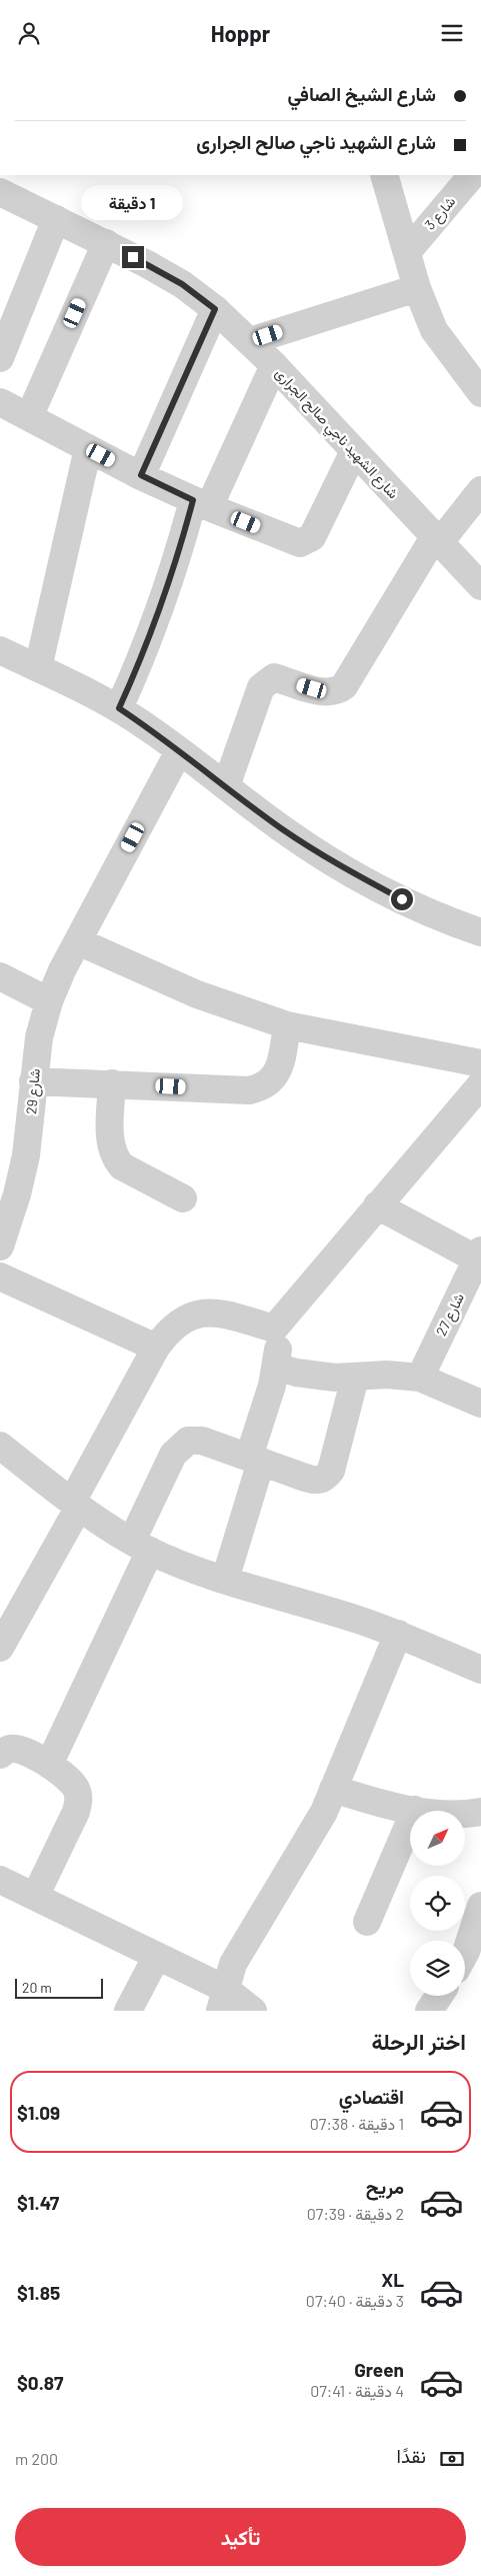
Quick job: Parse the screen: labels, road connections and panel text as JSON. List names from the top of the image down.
{
  "streets": {
    "street": [
      "شارع 3",
      "شارع الشهيد ناجي صالح الجرارى",
      "شارع 29",
      "شارع 27"
    ]
  },
  "scale_bar": "20 m",
  "north": "top right",
  "page": {
    "header": "Hoppr",
    "banner": ["شارع الشيخ الصافي", "شارع الشهيد ناجي صالح الجرارى"],
    "bubble": "1 دقيقة",
    "scale": "20 m",
    "heading": "اختر الرحلة",
    "list": [
      {
        "name": "اقتصادي",
        "note": "1 دقيقة · 07:38",
        "value": "$1.09"
      },
      {
        "name": "مريح",
        "note": "2 دقيقة · 07:39",
        "value": "$1.47"
      },
      {
        "name": "XL",
        "note": "3 دقيقة · 07:40",
        "value": "$1.85"
      },
      {
        "name": "Green",
        "note": "4 دقيقة · 07:41",
        "value": "$0.87"
      }
    ],
    "pay": ["نقدًا", "200 m"],
    "buttons": "تأكيد"
  }
}
